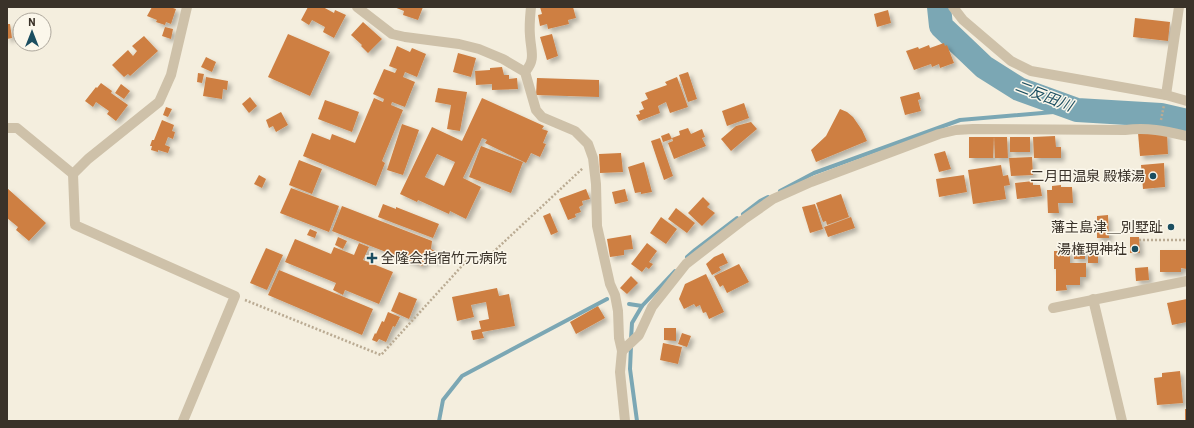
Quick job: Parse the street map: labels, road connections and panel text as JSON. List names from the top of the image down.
{
  "water": ["二反田川"],
  "places": {
    "other": ["二月田温泉 殿様湯", "藩主島津＿別墅趾", "湯権現神社"],
    "health": ["全隆会指宿竹元病院"]
  },
  "north": "top"
}
